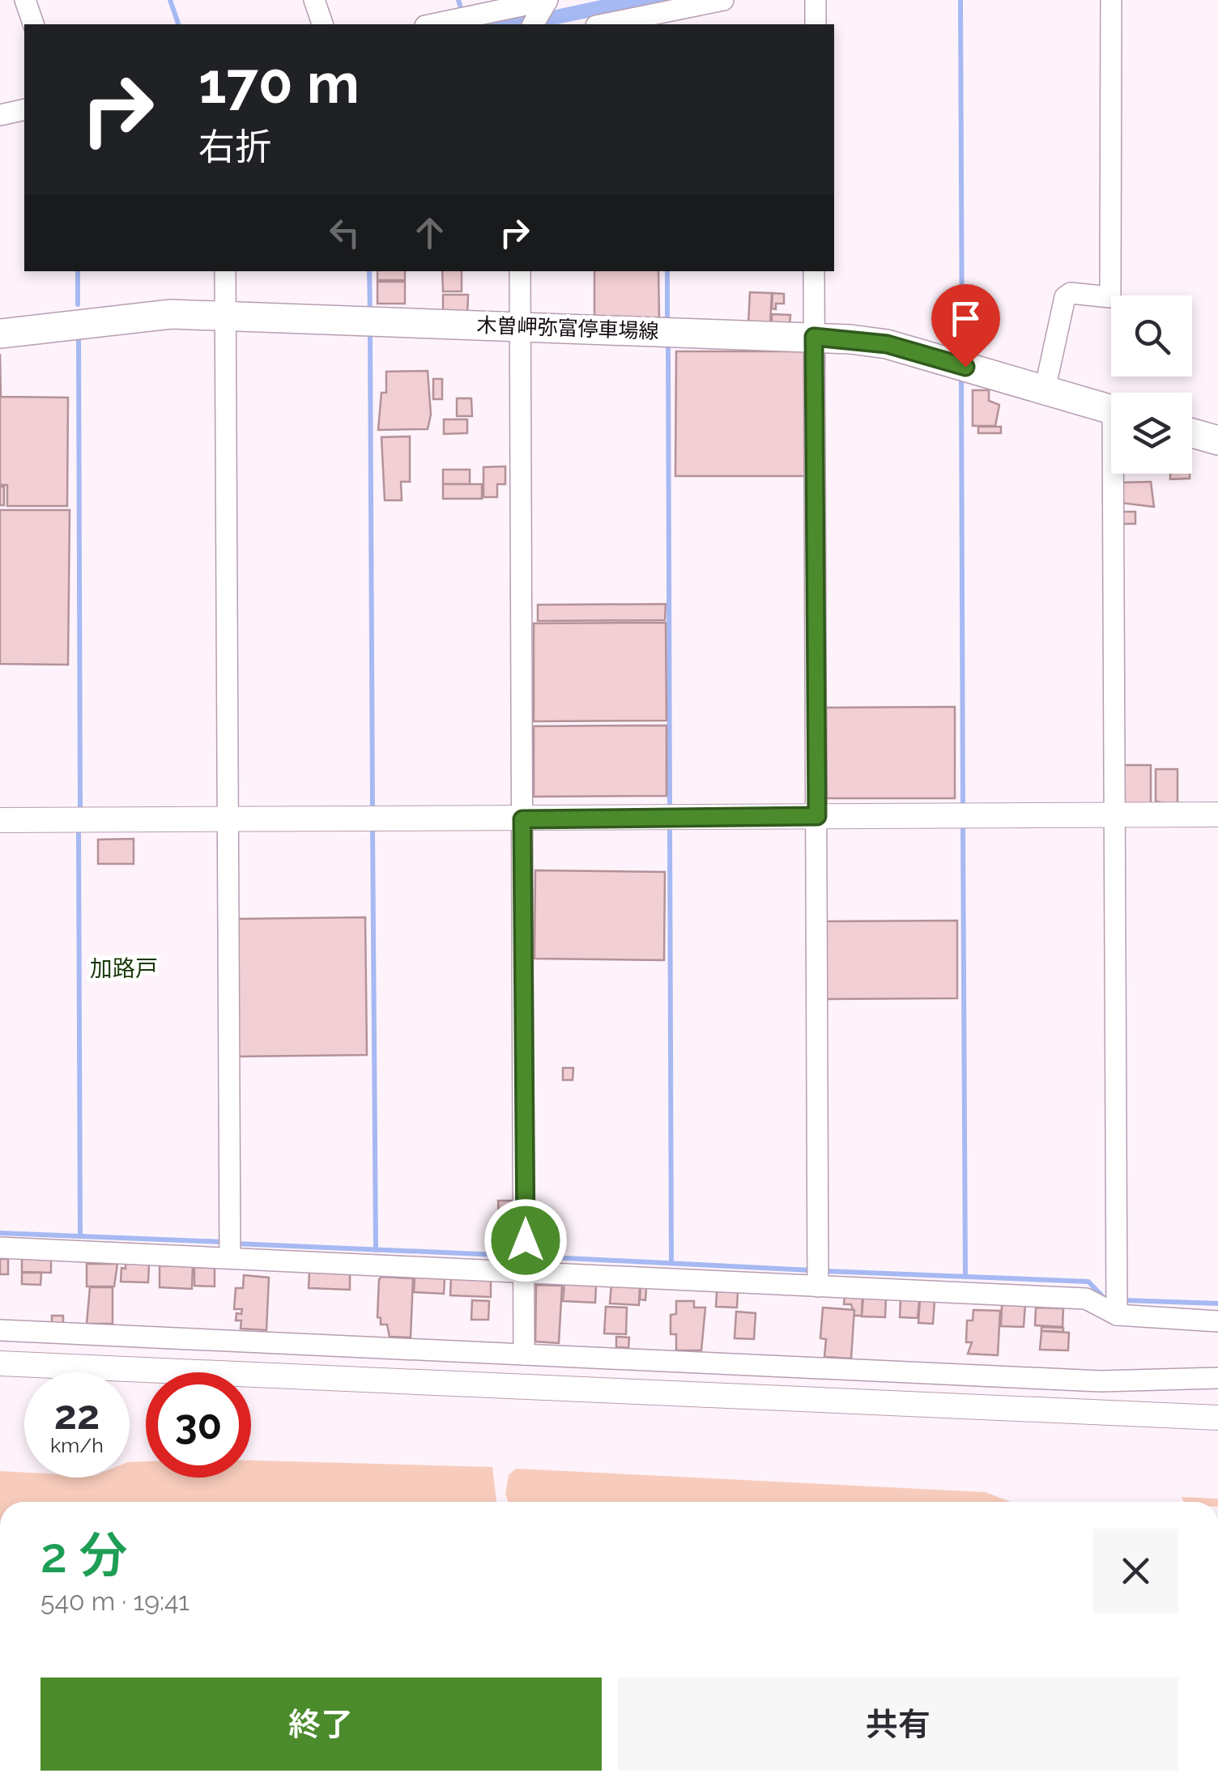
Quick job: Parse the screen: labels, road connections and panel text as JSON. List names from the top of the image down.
{
  "streets": {
    "main road": ["木曽岬弥富停車場線"]
  },
  "districts": ["加路戸"],
  "page": {
    "turn": ["170 m", "右折"],
    "speed": "22 km/h",
    "limit": "30",
    "heading": ["2 分", "540 m · 19:41"],
    "buttons": ["終了", "共有"]
  }
}
